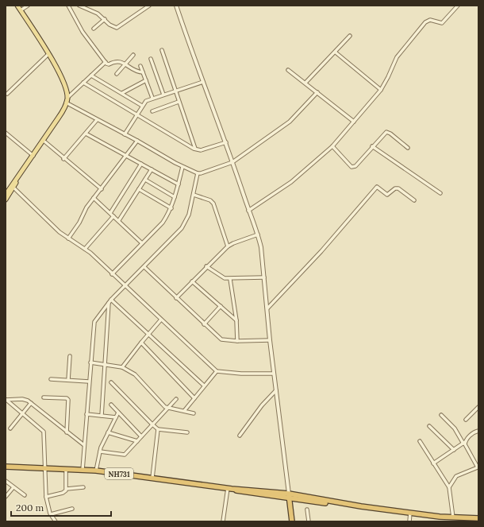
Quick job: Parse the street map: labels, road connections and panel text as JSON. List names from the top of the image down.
{
  "streets": {
    "highway": ["NH731"]
  },
  "scale_bar": "200 m"
}
